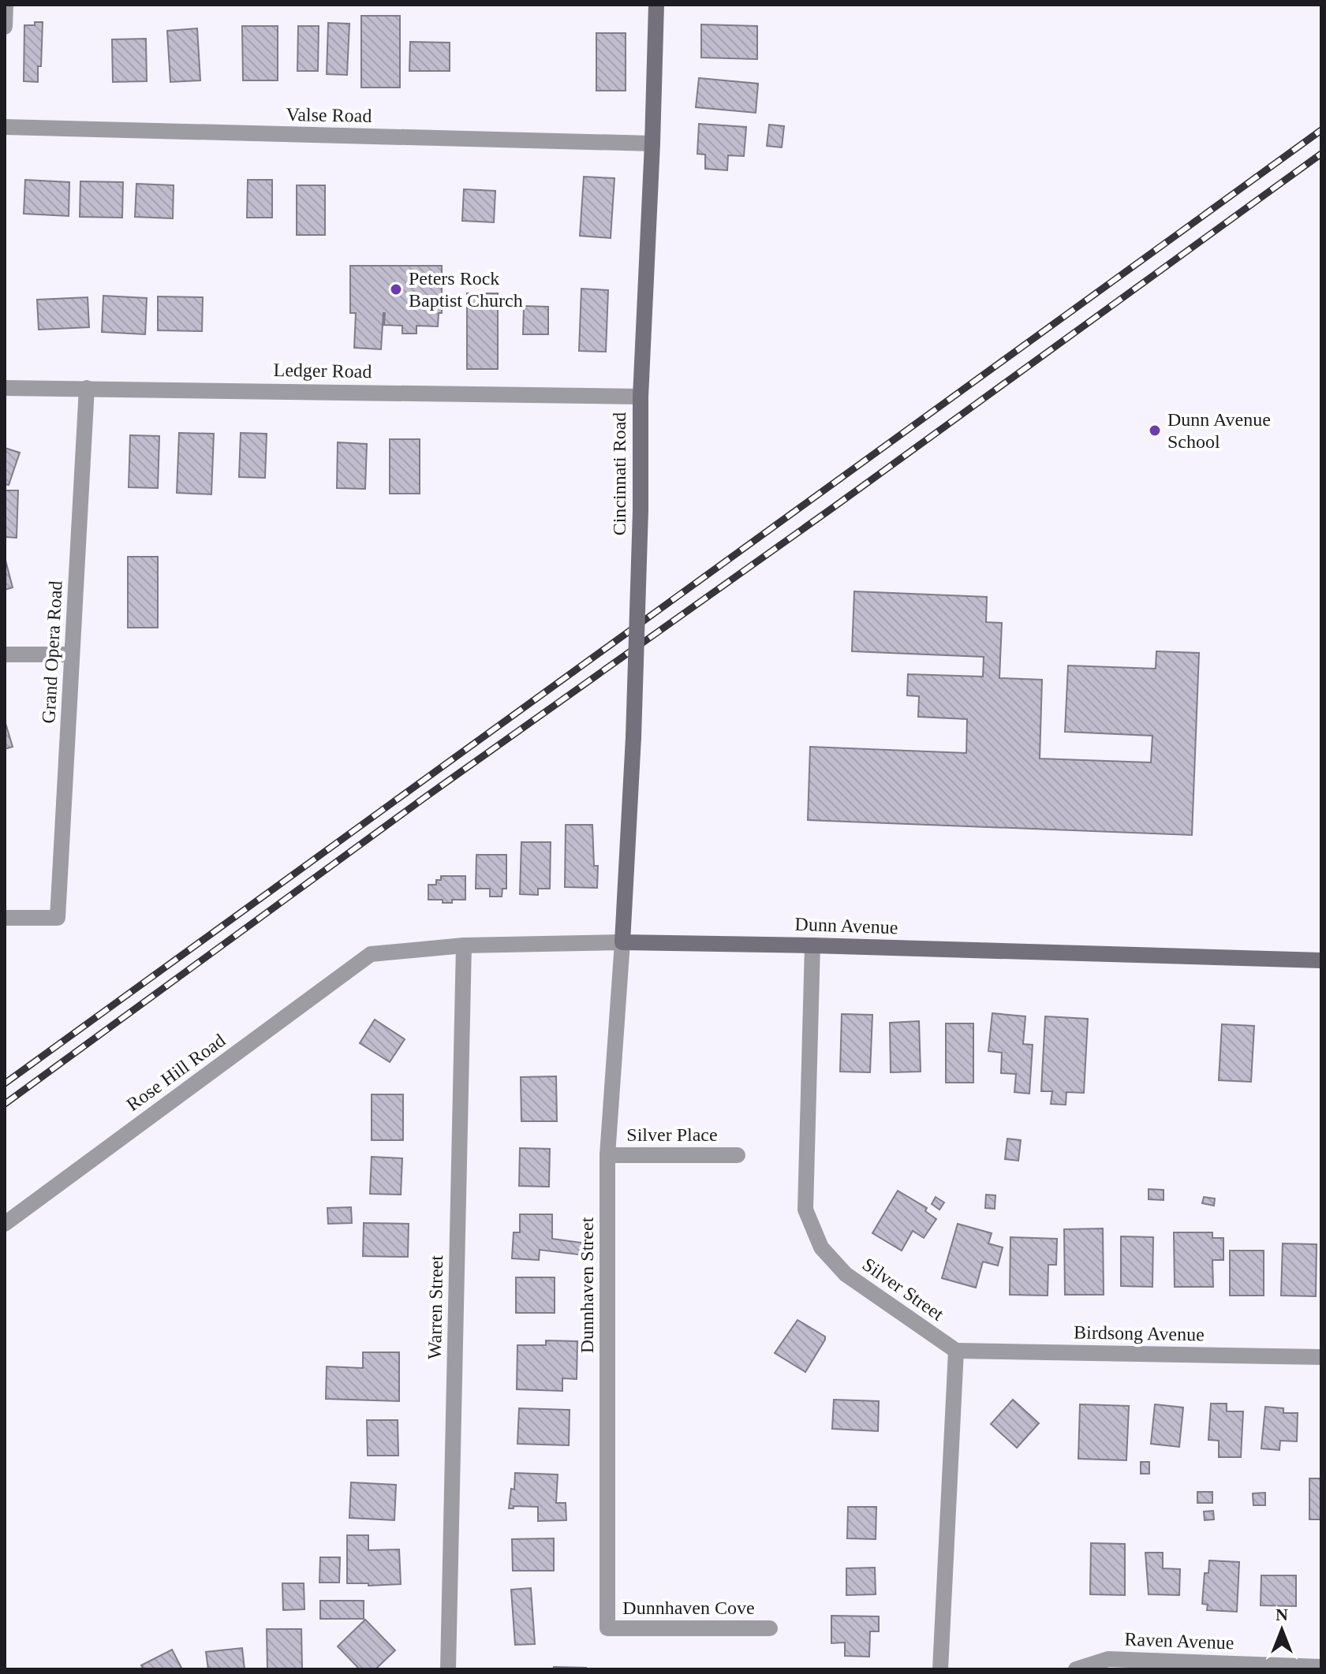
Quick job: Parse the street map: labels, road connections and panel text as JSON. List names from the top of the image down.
{
  "streets": {
    "street": [
      "Valse Road",
      "Ledger Road",
      "Cincinnati Road",
      "Grand Opera Road",
      "Dunn Avenue",
      "Rose Hill Road",
      "Silver Place",
      "Dunnhaven Street",
      "Silver Street",
      "Warren Street",
      "Birdsong Avenue",
      "Dunnhaven Cove",
      "Raven Avenue"
    ]
  },
  "crossings": [
    ["Valse Road", "Cincinnati Road"],
    ["Ledger Road", "Cincinnati Road"],
    ["Ledger Road", "Grand Opera Road"],
    ["Cincinnati Road", "Dunn Avenue"],
    ["Cincinnati Road", "Dunnhaven Street"],
    ["Dunn Avenue", "Rose Hill Road"],
    ["Dunn Avenue", "Dunnhaven Street"],
    ["Dunn Avenue", "Silver Street"],
    ["Dunn Avenue", "Warren Street"],
    ["Silver Place", "Dunnhaven Street"],
    ["Dunnhaven Street", "Dunnhaven Cove"],
    ["Silver Street", "Birdsong Avenue"]
  ],
  "places": ["Peters Rock Baptist Church", "Dunn Avenue School"],
  "north": "top"
}
